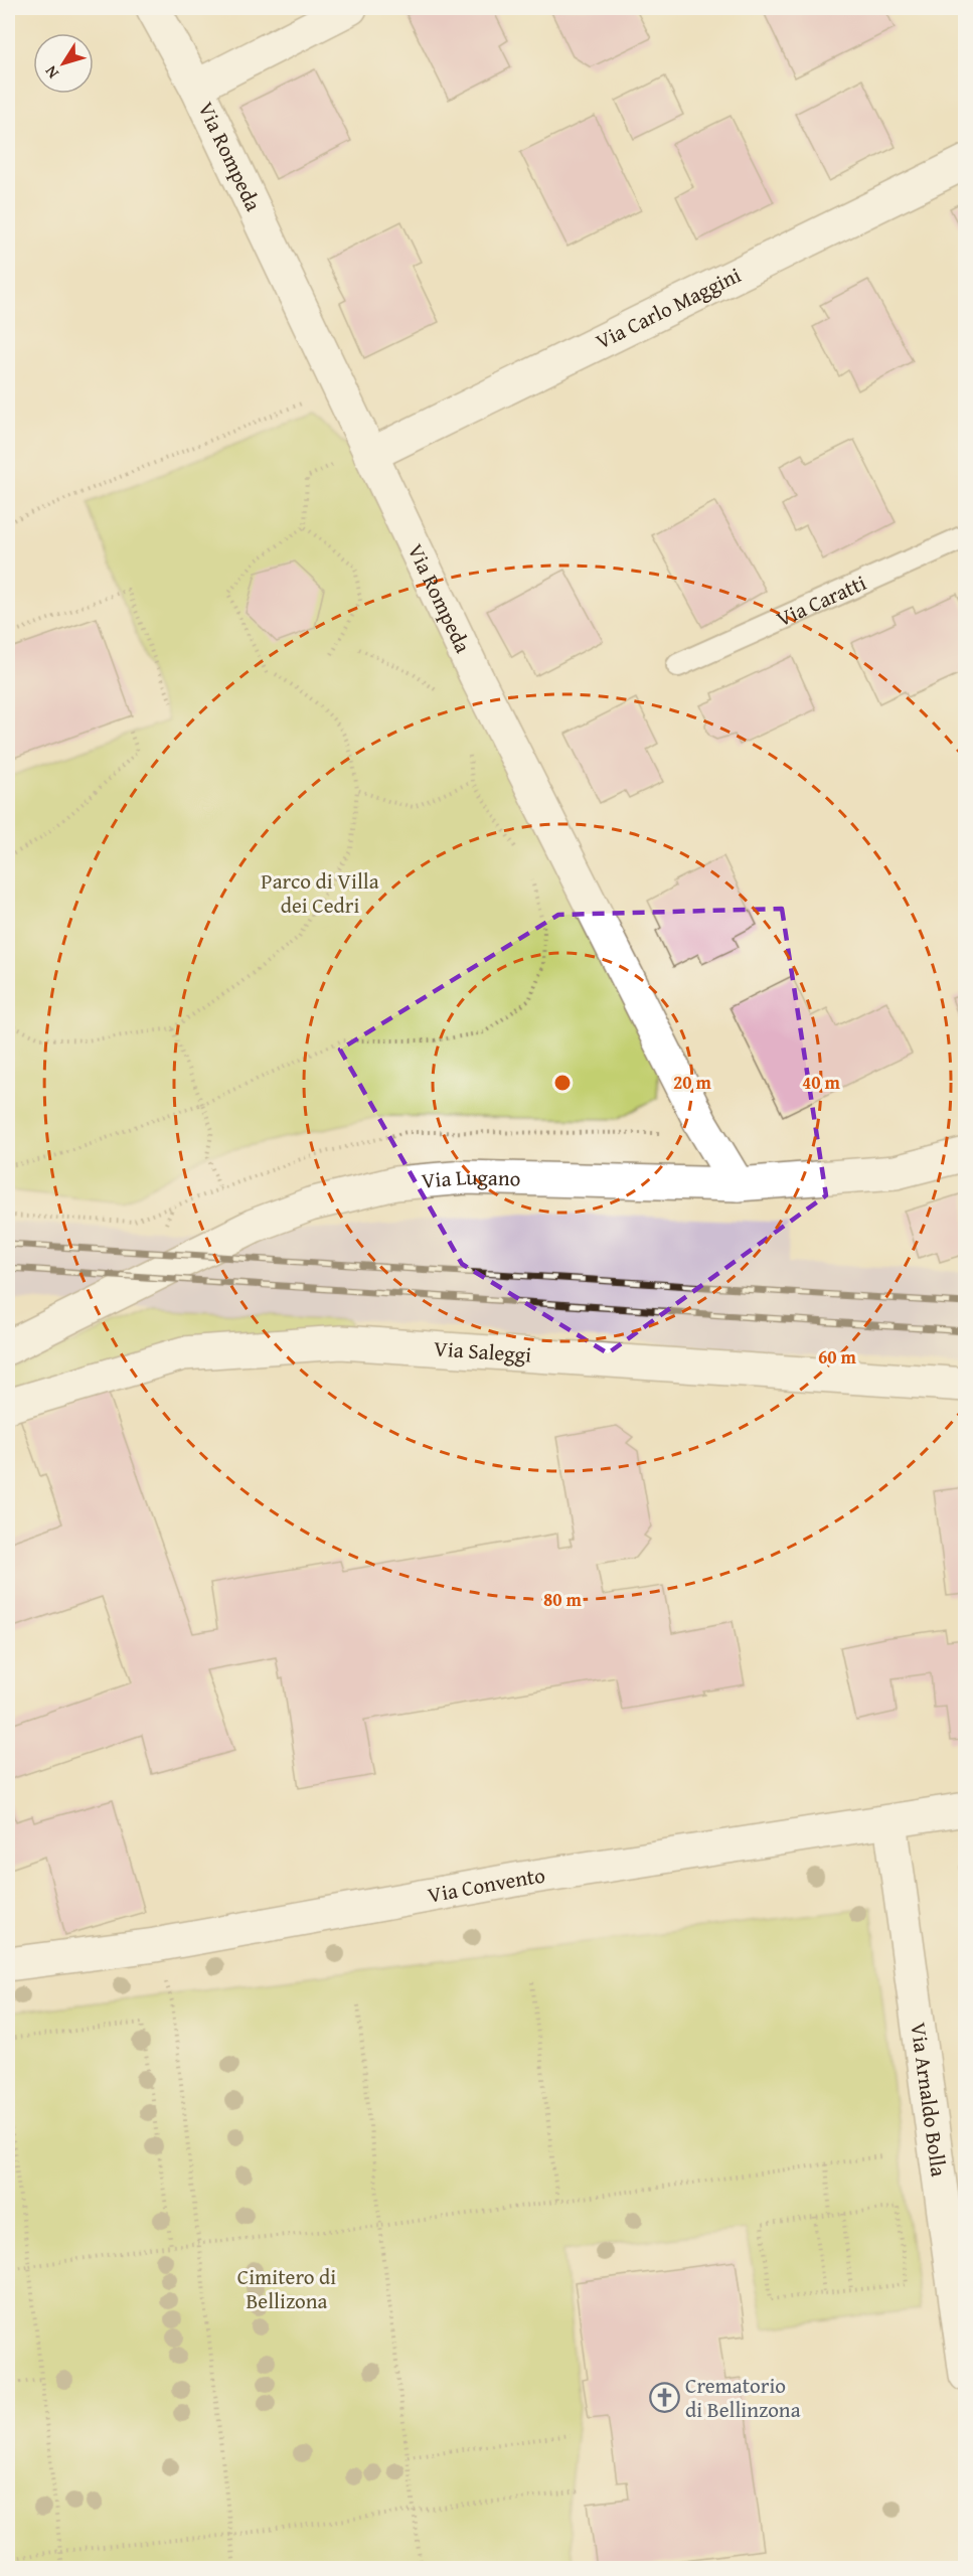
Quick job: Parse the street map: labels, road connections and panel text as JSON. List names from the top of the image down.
{
  "streets": {
    "street": [
      "Via Rompeda",
      "Via Carlo Maggini",
      "Via Lugano",
      "Via Saleggi",
      "Via Convento",
      "Via Arnaldo Bolla"
    ],
    "lane": ["Via Caratti"]
  },
  "crossings": [
    ["Via Rompeda", "Via Carlo Maggini"],
    ["Via Rompeda", "Via Lugano"],
    ["Via Convento", "Via Arnaldo Bolla"]
  ],
  "parks": ["Parco di Villa dei Cedri", "Cimitero di Bellizona"],
  "places": {
    "church": ["Crematorio di Bellinzona"]
  },
  "north": "bottom left",
  "rings": [
    "20 m",
    "40 m",
    "60 m",
    "80 m"
  ]
}
